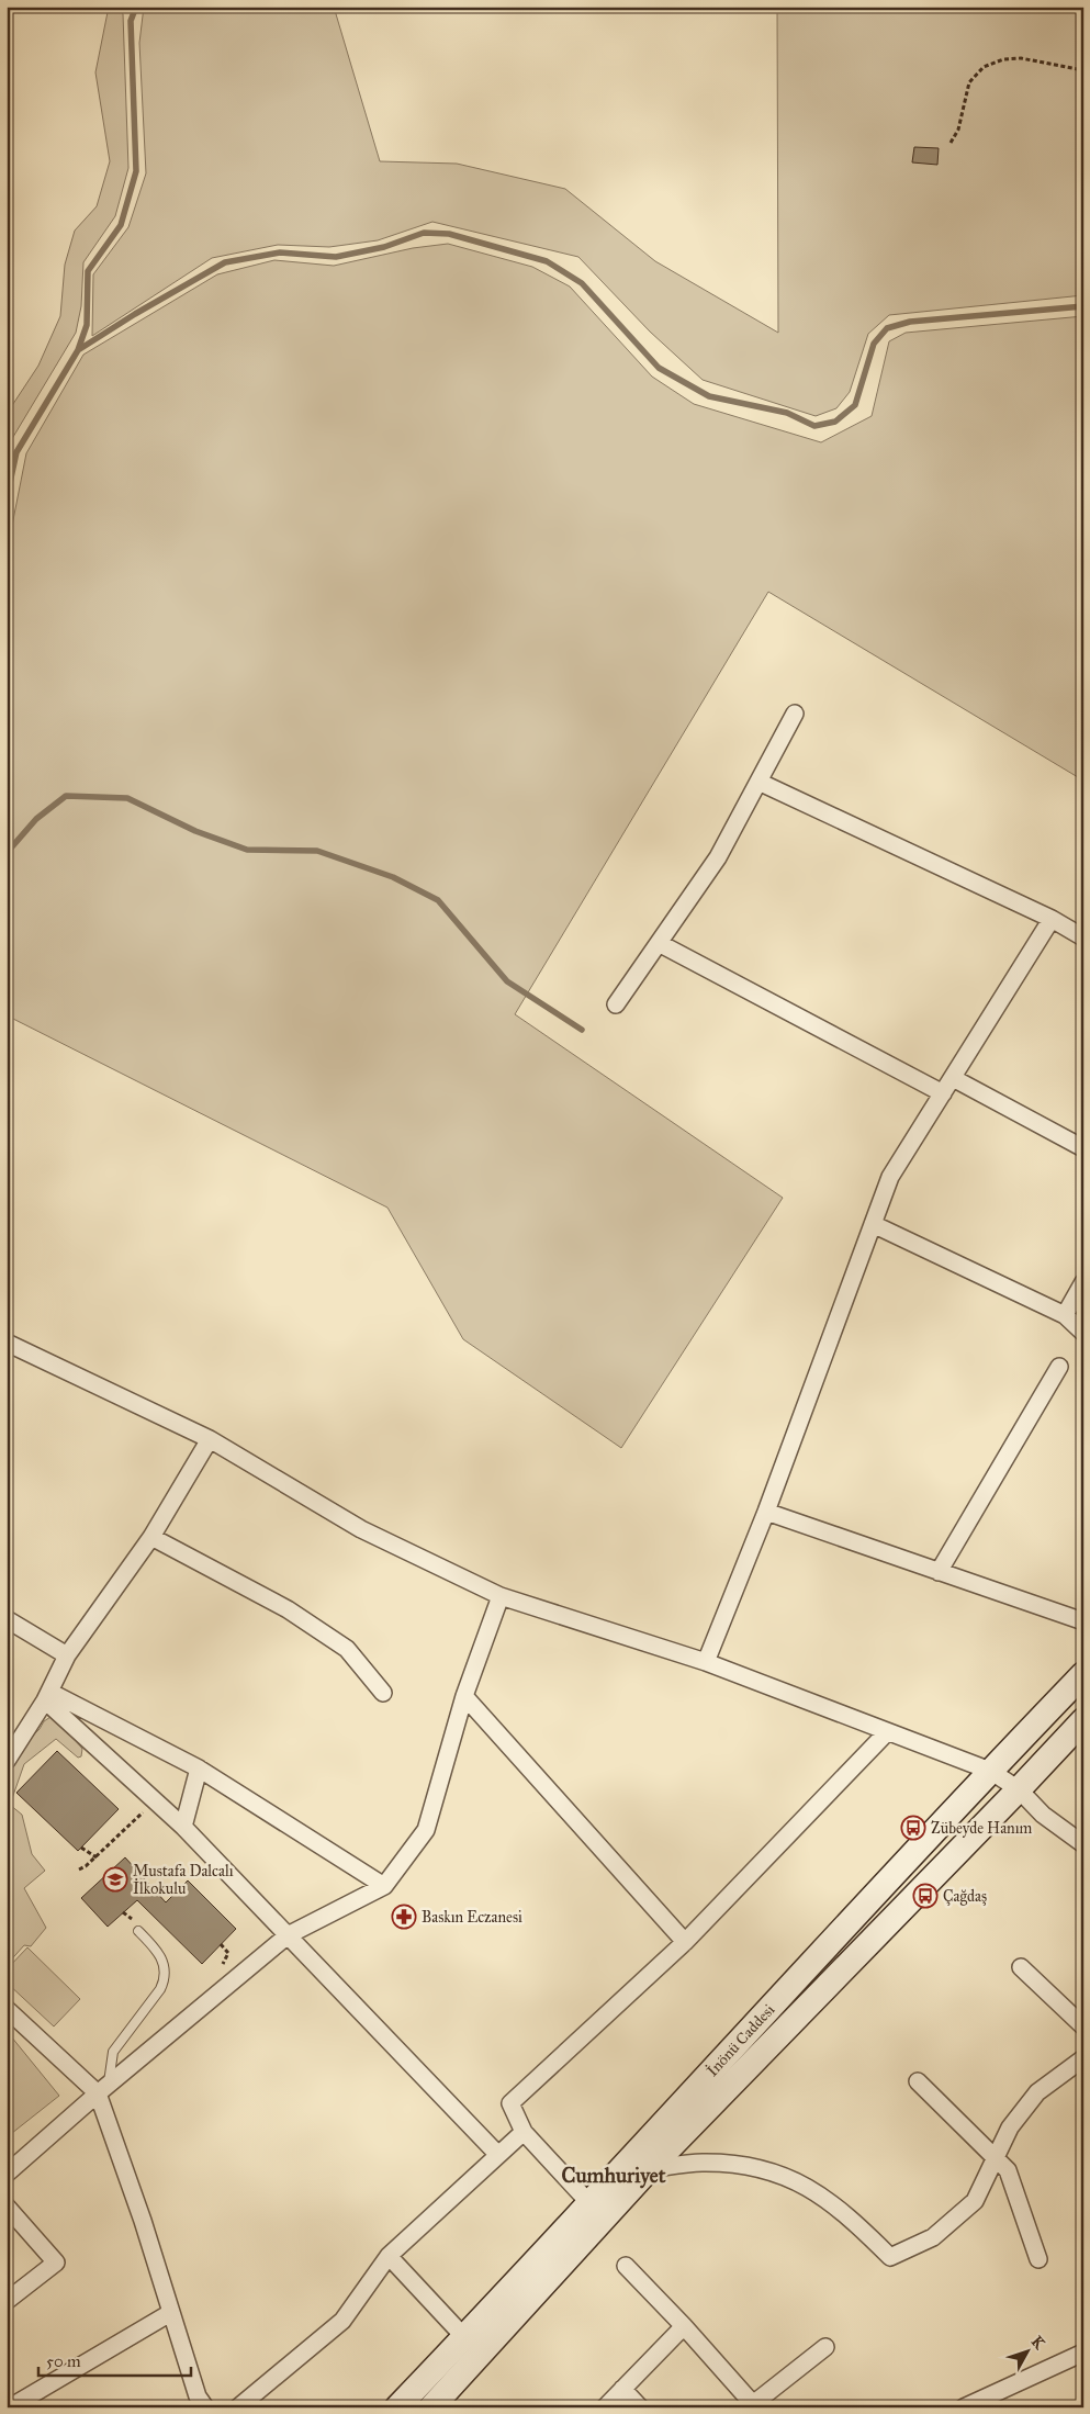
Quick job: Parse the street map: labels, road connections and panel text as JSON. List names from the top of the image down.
{
  "streets": {
    "main road": ["İnönü Caddesi"]
  },
  "districts": ["Cumhuriyet"],
  "places": {
    "bus stop": ["Zübeyde Hanım", "Çağdaş"],
    "school or university": ["Mustafa Dalcalı İlkokulu"],
    "pharmacy": ["Baskın Eczanesi"]
  },
  "scale_bar": "50 m",
  "north": "top right"
}
